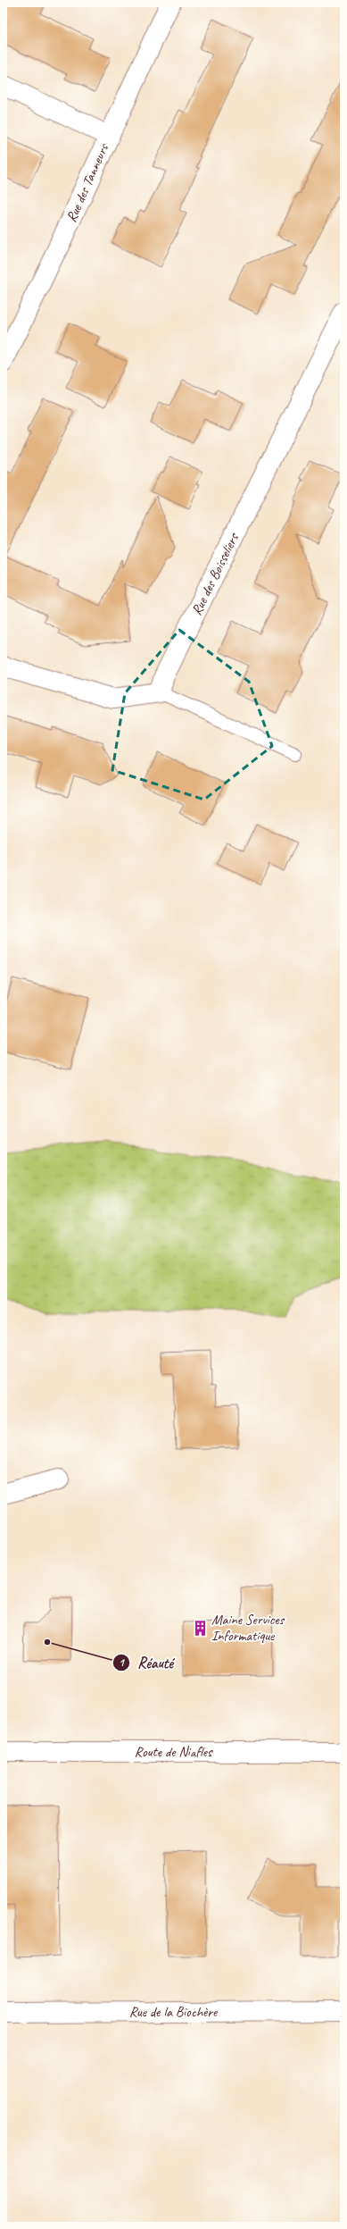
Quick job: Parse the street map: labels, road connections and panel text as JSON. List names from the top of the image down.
{
  "streets": {
    "street": [
      "Rue des Tanneurs",
      "Rue des Boisseliers",
      "Route de Niafles",
      "Rue de la Biochère"
    ]
  },
  "places": {
    "building": ["Maine Services Informatique"],
    "other": ["Réauté"]
  }
}
